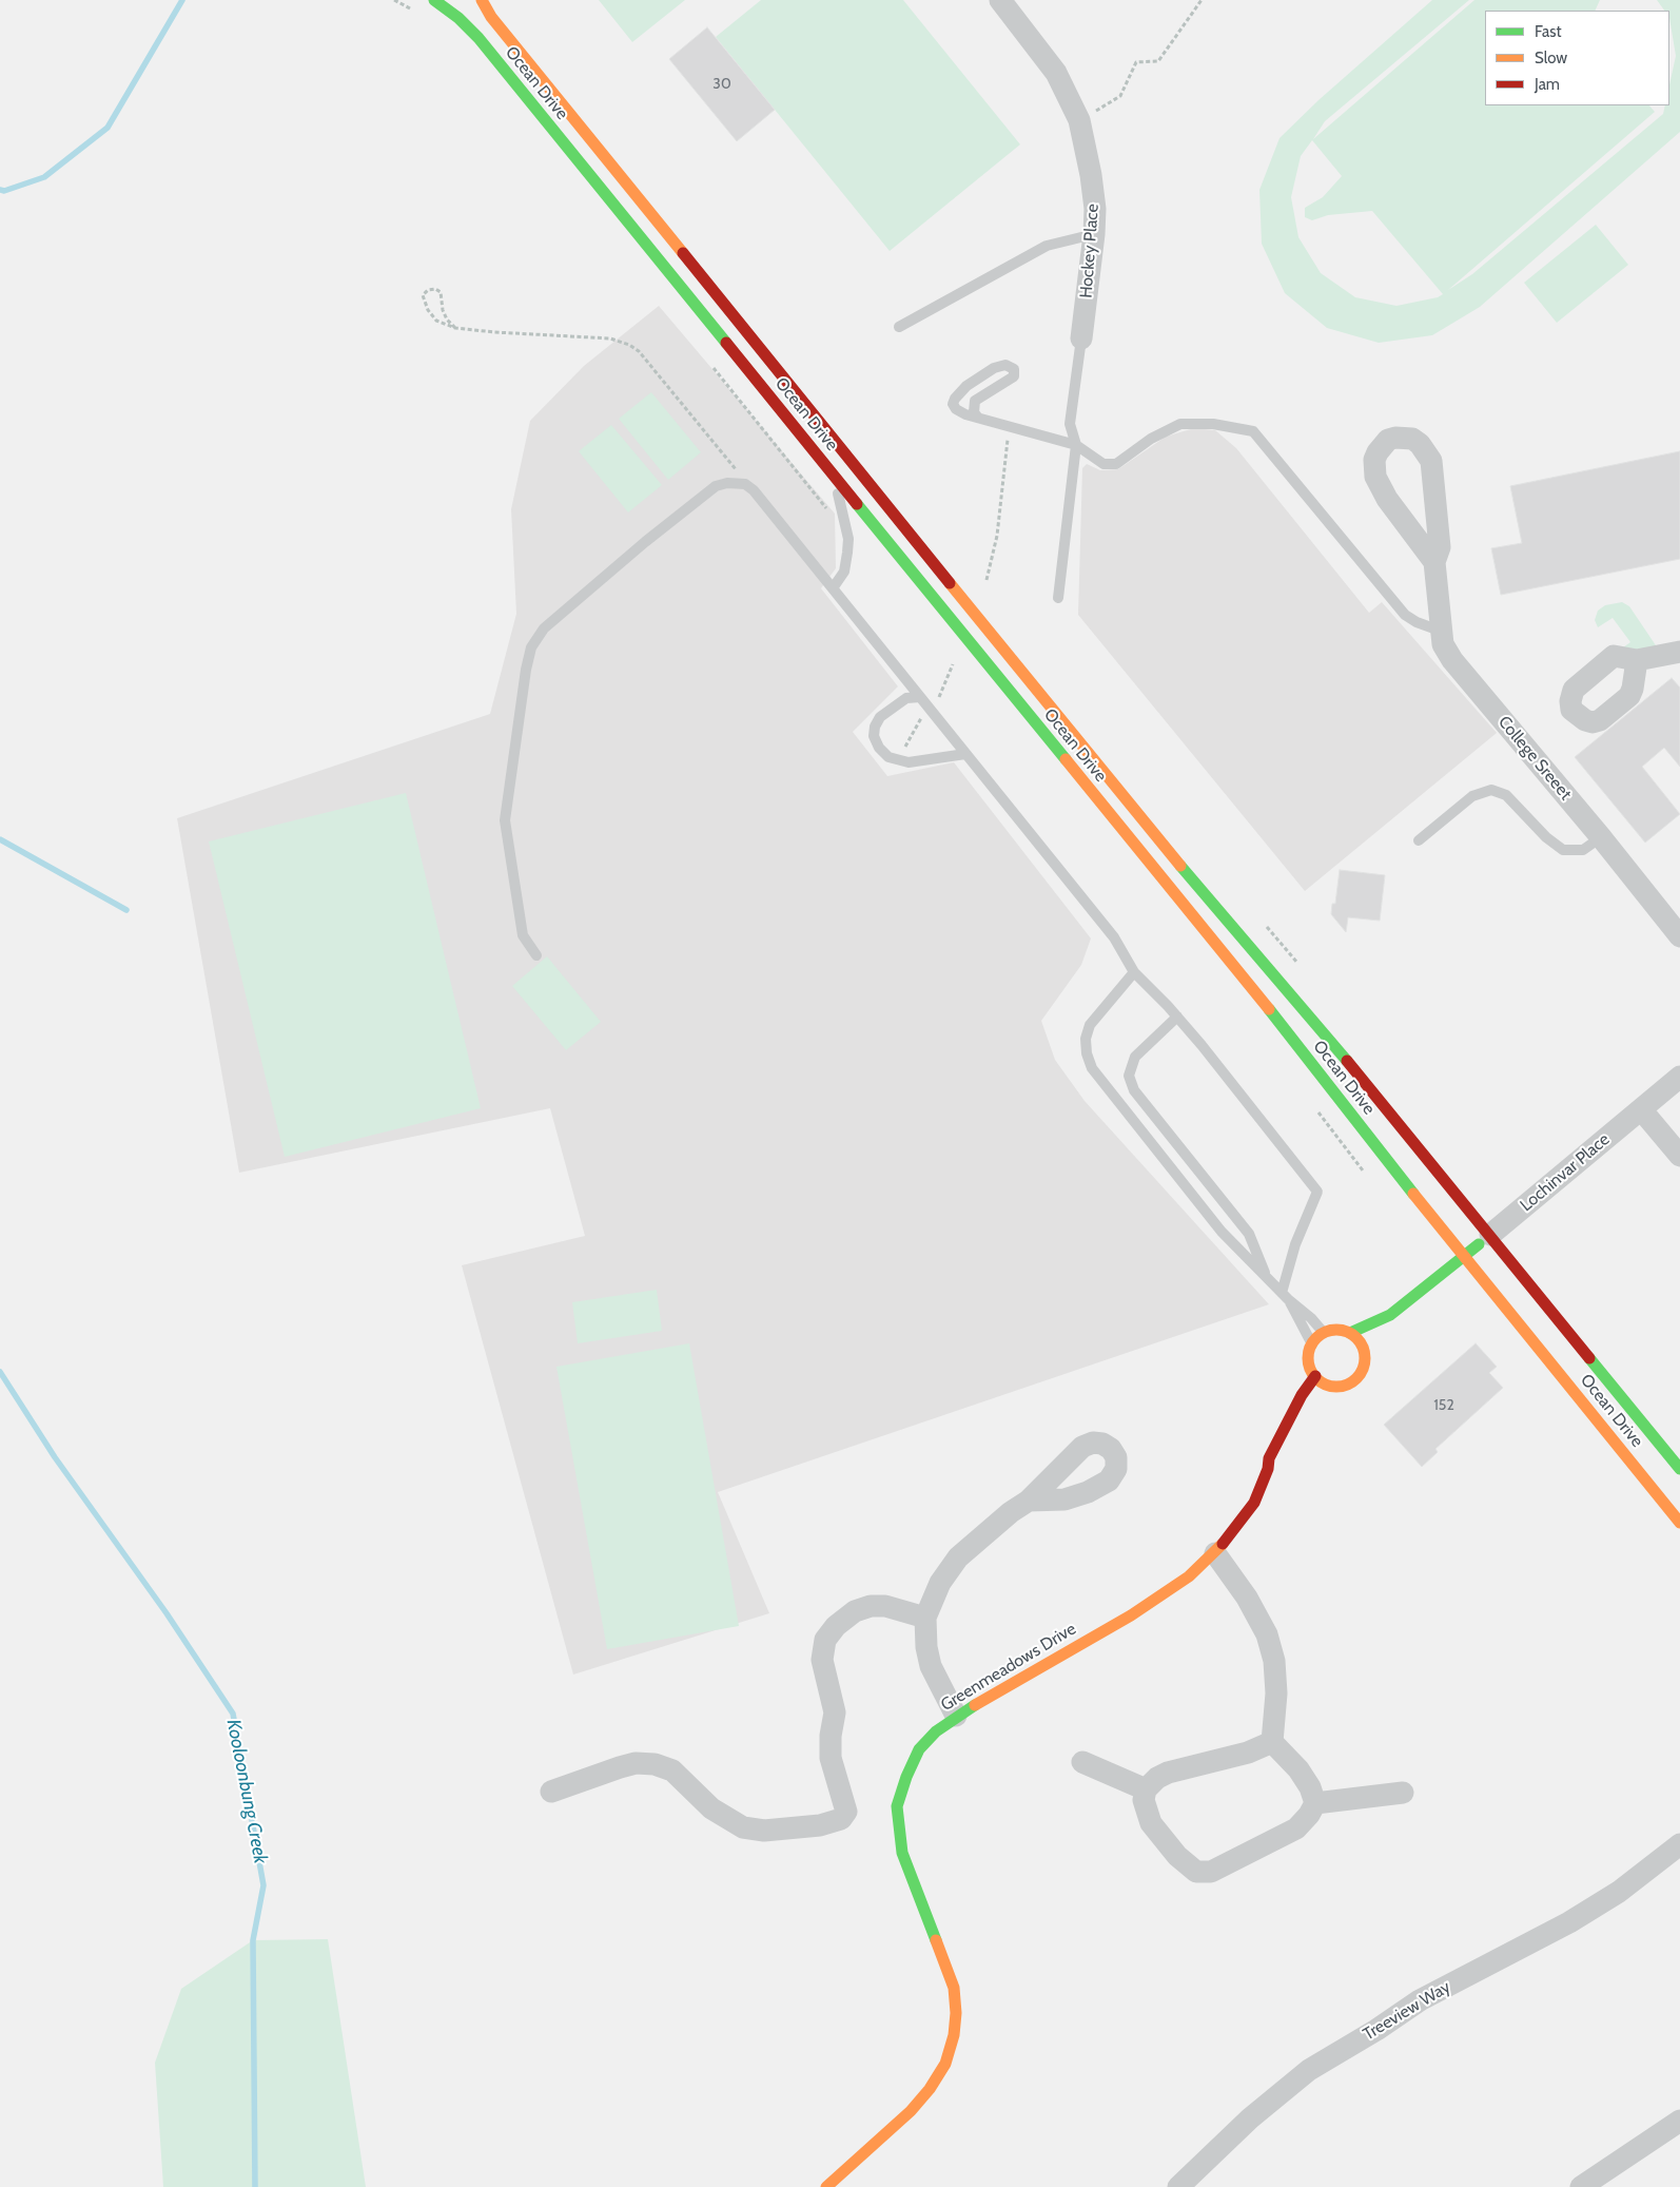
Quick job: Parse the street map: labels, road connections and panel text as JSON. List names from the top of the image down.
{
  "streets": {
    "main road": ["Ocean Drive", "Greenmeadows Drive"],
    "street": [
      "Hockey Place",
      "College Sreeet",
      "Lochinvar Place",
      "Treeview Way"
    ]
  },
  "crossings": [
    ["Ocean Drive", "Lochinvar Place"]
  ],
  "water": ["Kooloonbung Creek"],
  "house_numbers": ["30", "152"],
  "legend": ["Fast", "Slow", "Jam"]
}
